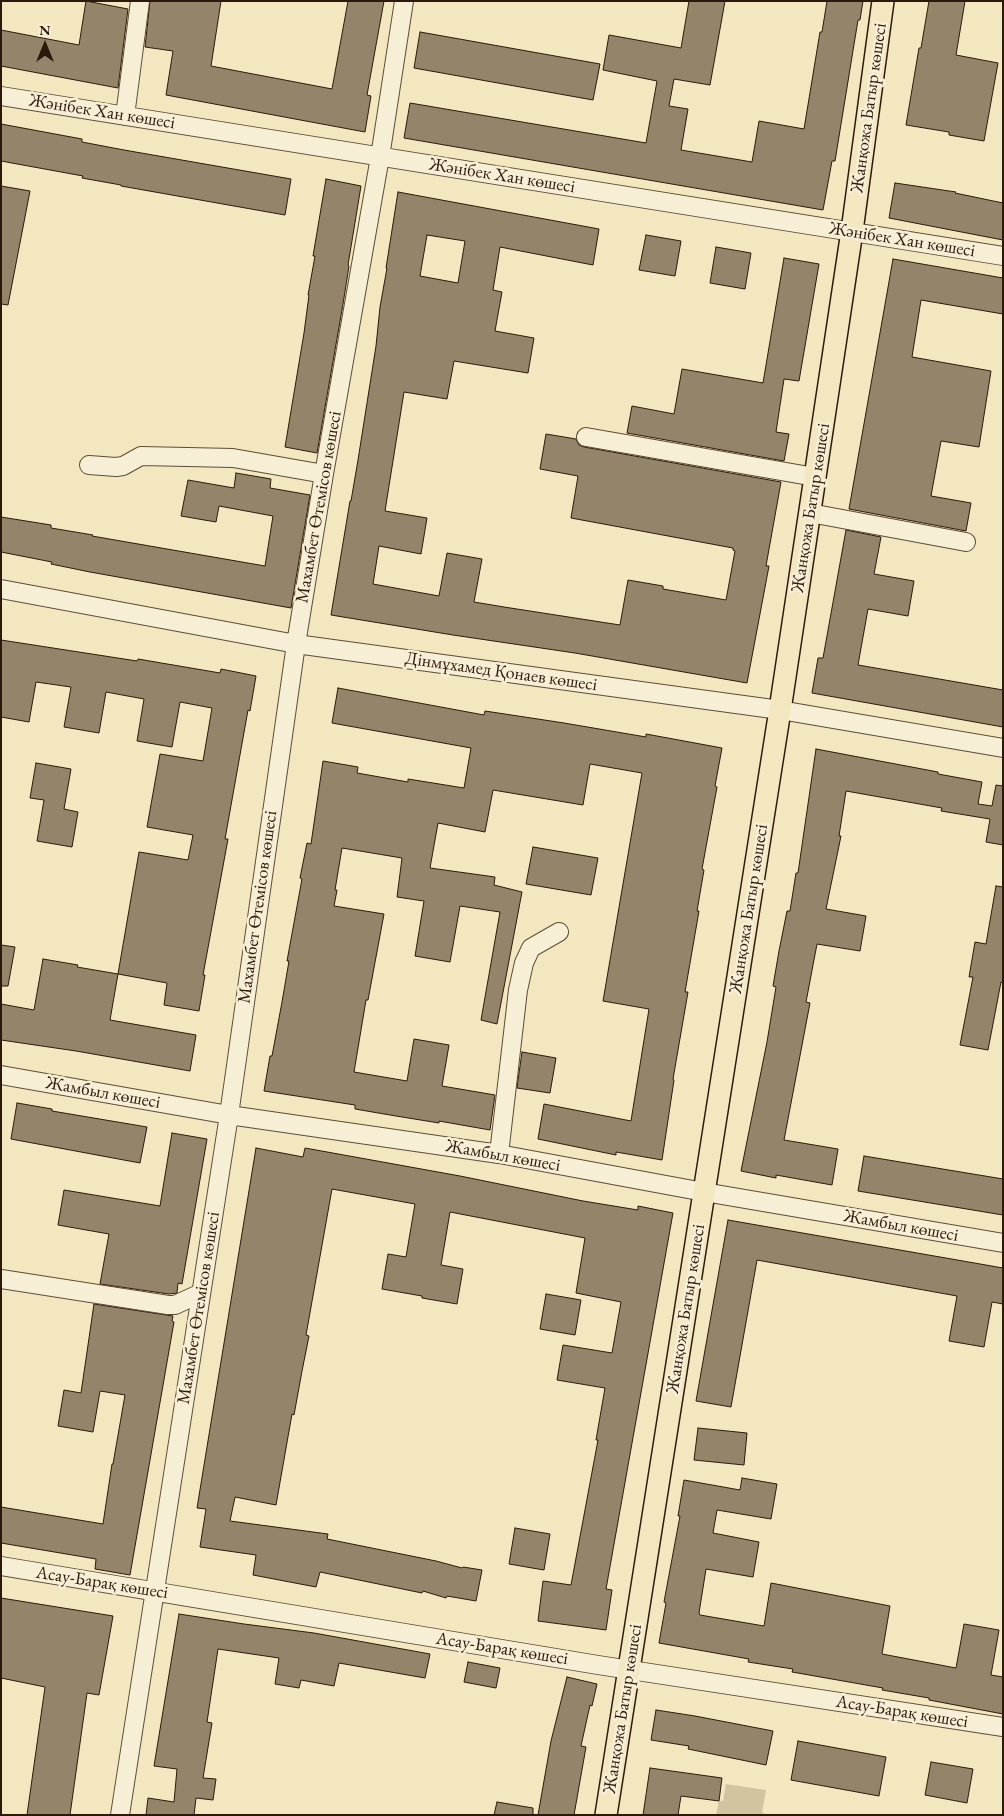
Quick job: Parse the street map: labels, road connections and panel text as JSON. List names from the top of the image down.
{
  "streets": {
    "main road": ["Жанқожа Батыр көшесі"],
    "street": [
      "Жәнібек Хан көшесі",
      "Махамбет Өтемісов көшесі",
      "Дінмұхамед Қонаев көшесі",
      "Жамбыл көшесі",
      "Асау-Барақ көшесі"
    ]
  },
  "crossings": [
    ["Жанқожа Батыр көшесі", "Жәнібек Хан көшесі"],
    ["Жанқожа Батыр көшесі", "Дінмұхамед Қонаев көшесі"],
    ["Жанқожа Батыр көшесі", "Жамбыл көшесі"],
    ["Жанқожа Батыр көшесі", "Асау-Барақ көшесі"],
    ["Жәнібек Хан көшесі", "Махамбет Өтемісов көшесі"],
    ["Махамбет Өтемісов көшесі", "Дінмұхамед Қонаев көшесі"],
    ["Махамбет Өтемісов көшесі", "Жамбыл көшесі"],
    ["Махамбет Өтемісов көшесі", "Асау-Барақ көшесі"]
  ],
  "north": "top"
}
